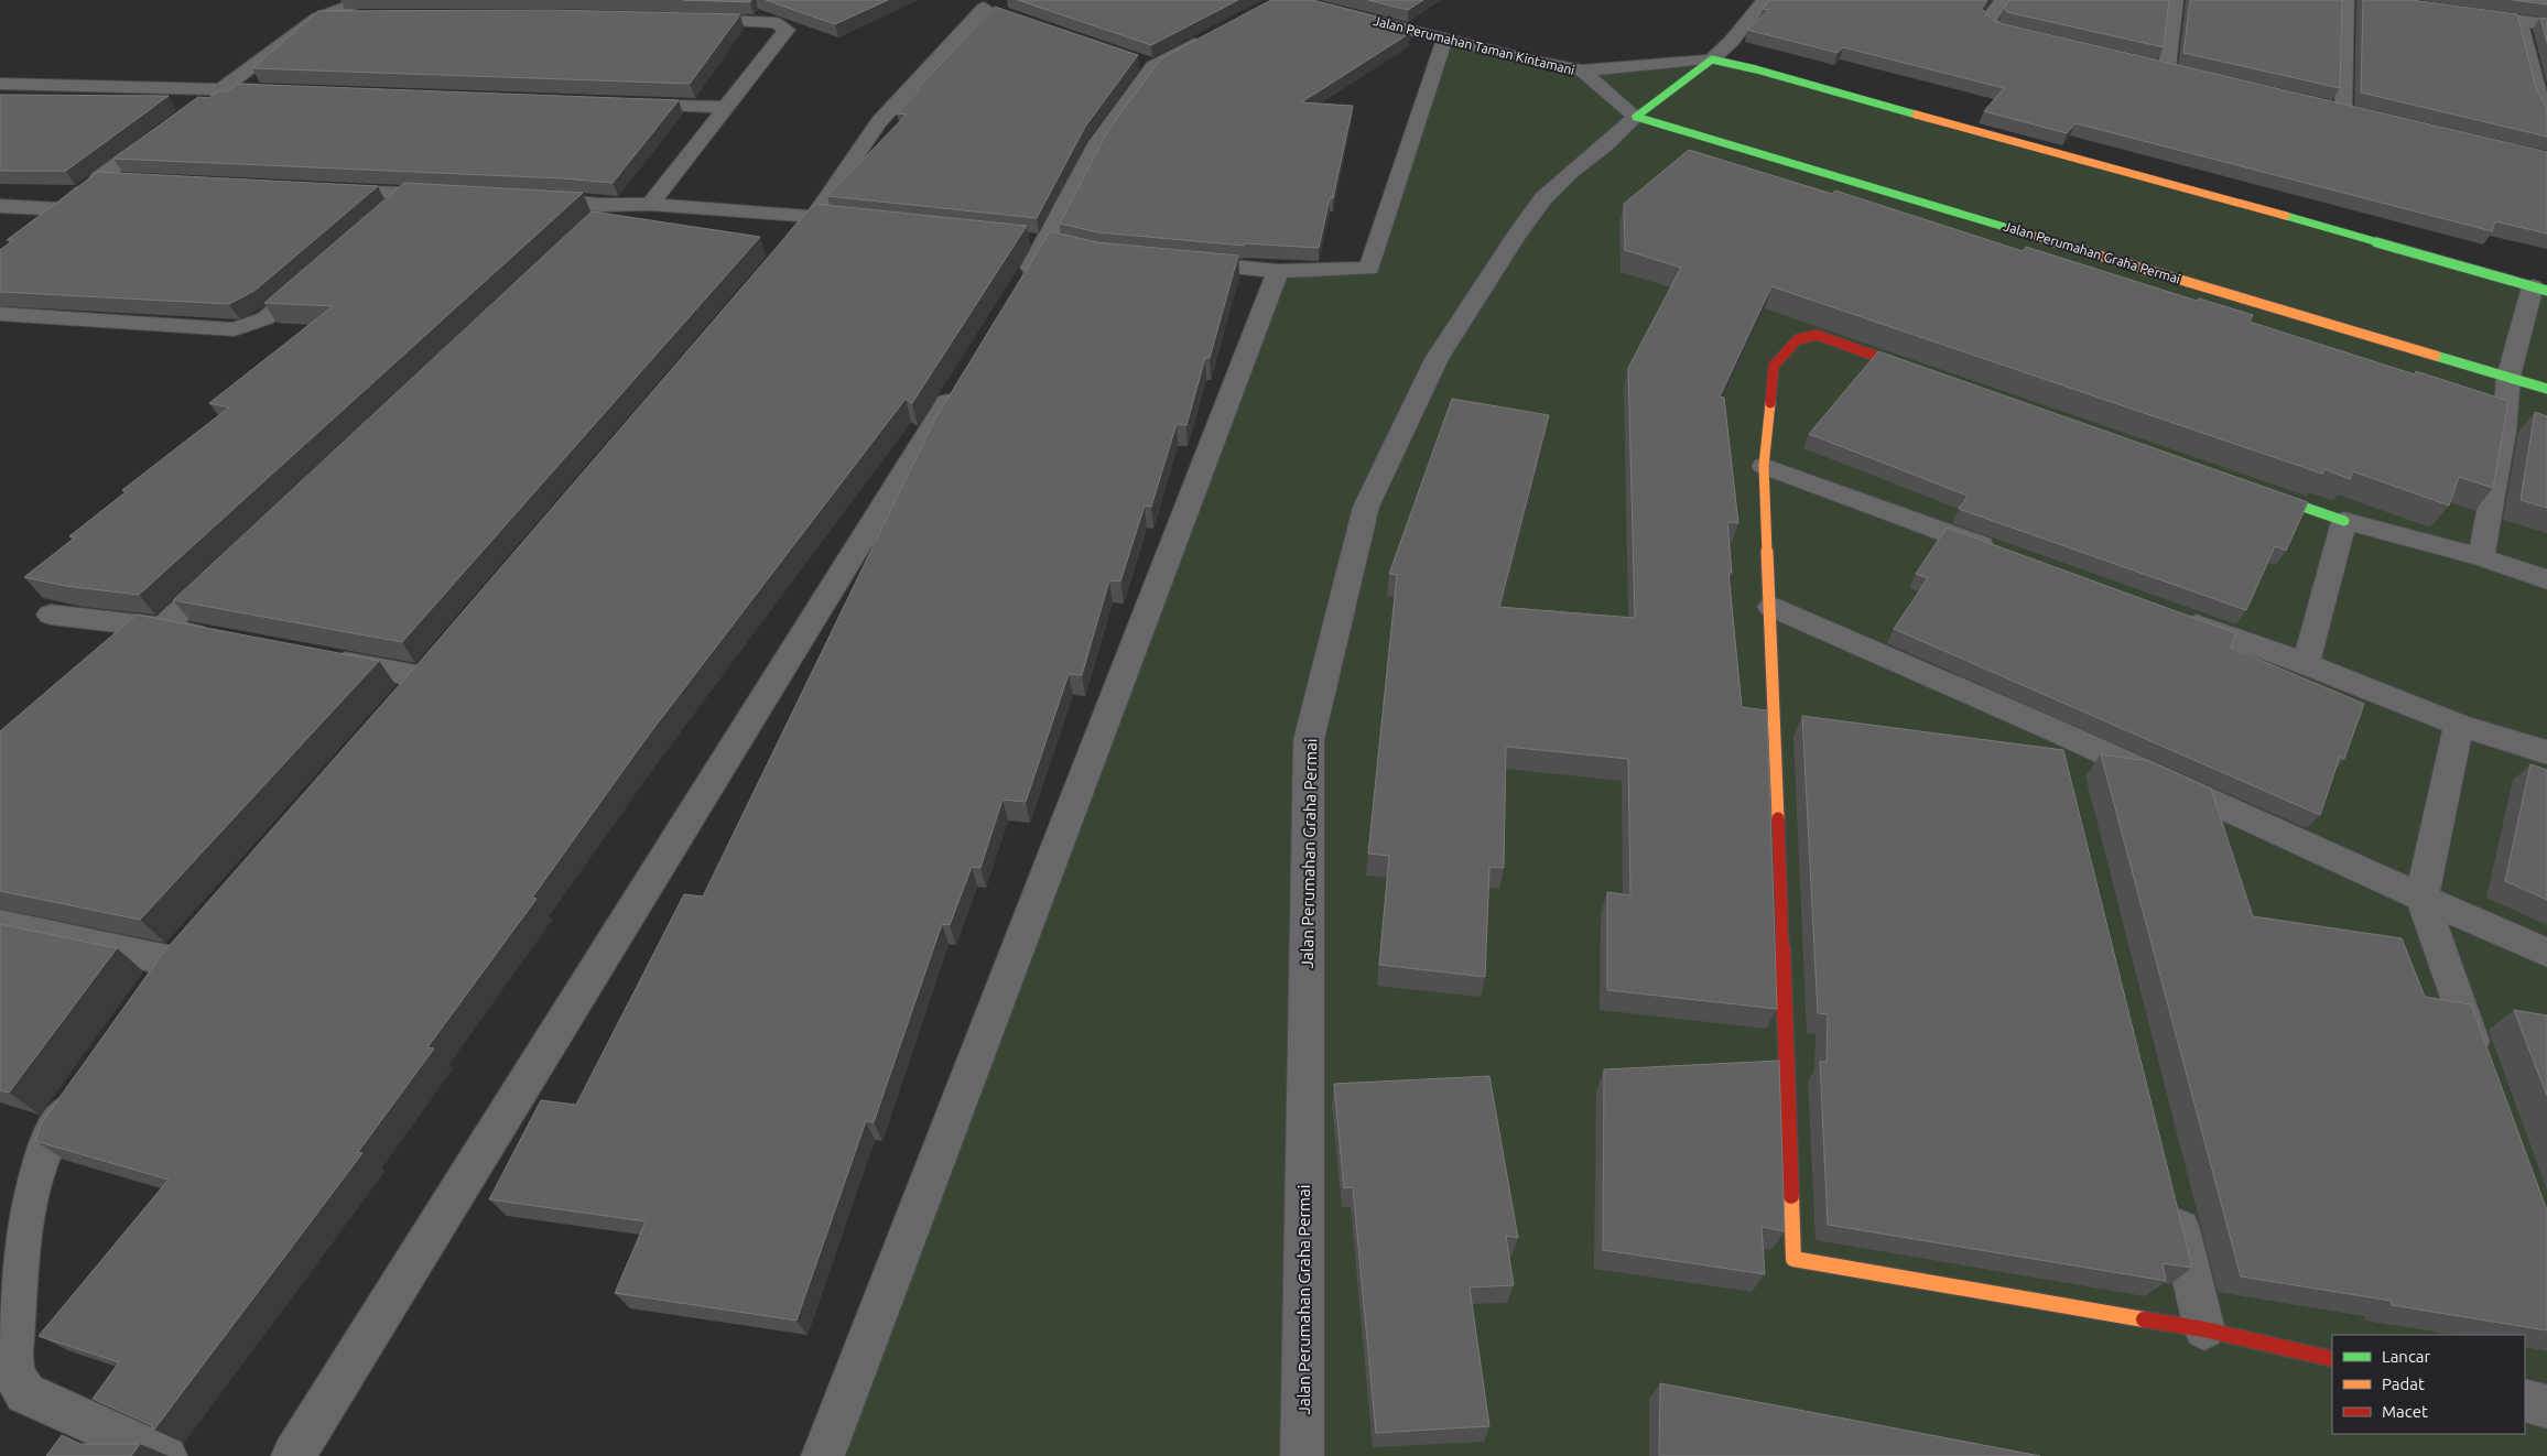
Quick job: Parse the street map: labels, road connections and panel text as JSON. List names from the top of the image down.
{
  "streets": {
    "street": ["Jalan Perumahan Taman Kintamani", "Jalan Perumahan Graha Permai"]
  },
  "crossings": [
    ["Jalan Perumahan Taman Kintamani", "Jalan Perumahan Graha Permai"]
  ],
  "legend": ["Lancar", "Padat", "Macet"]
}
